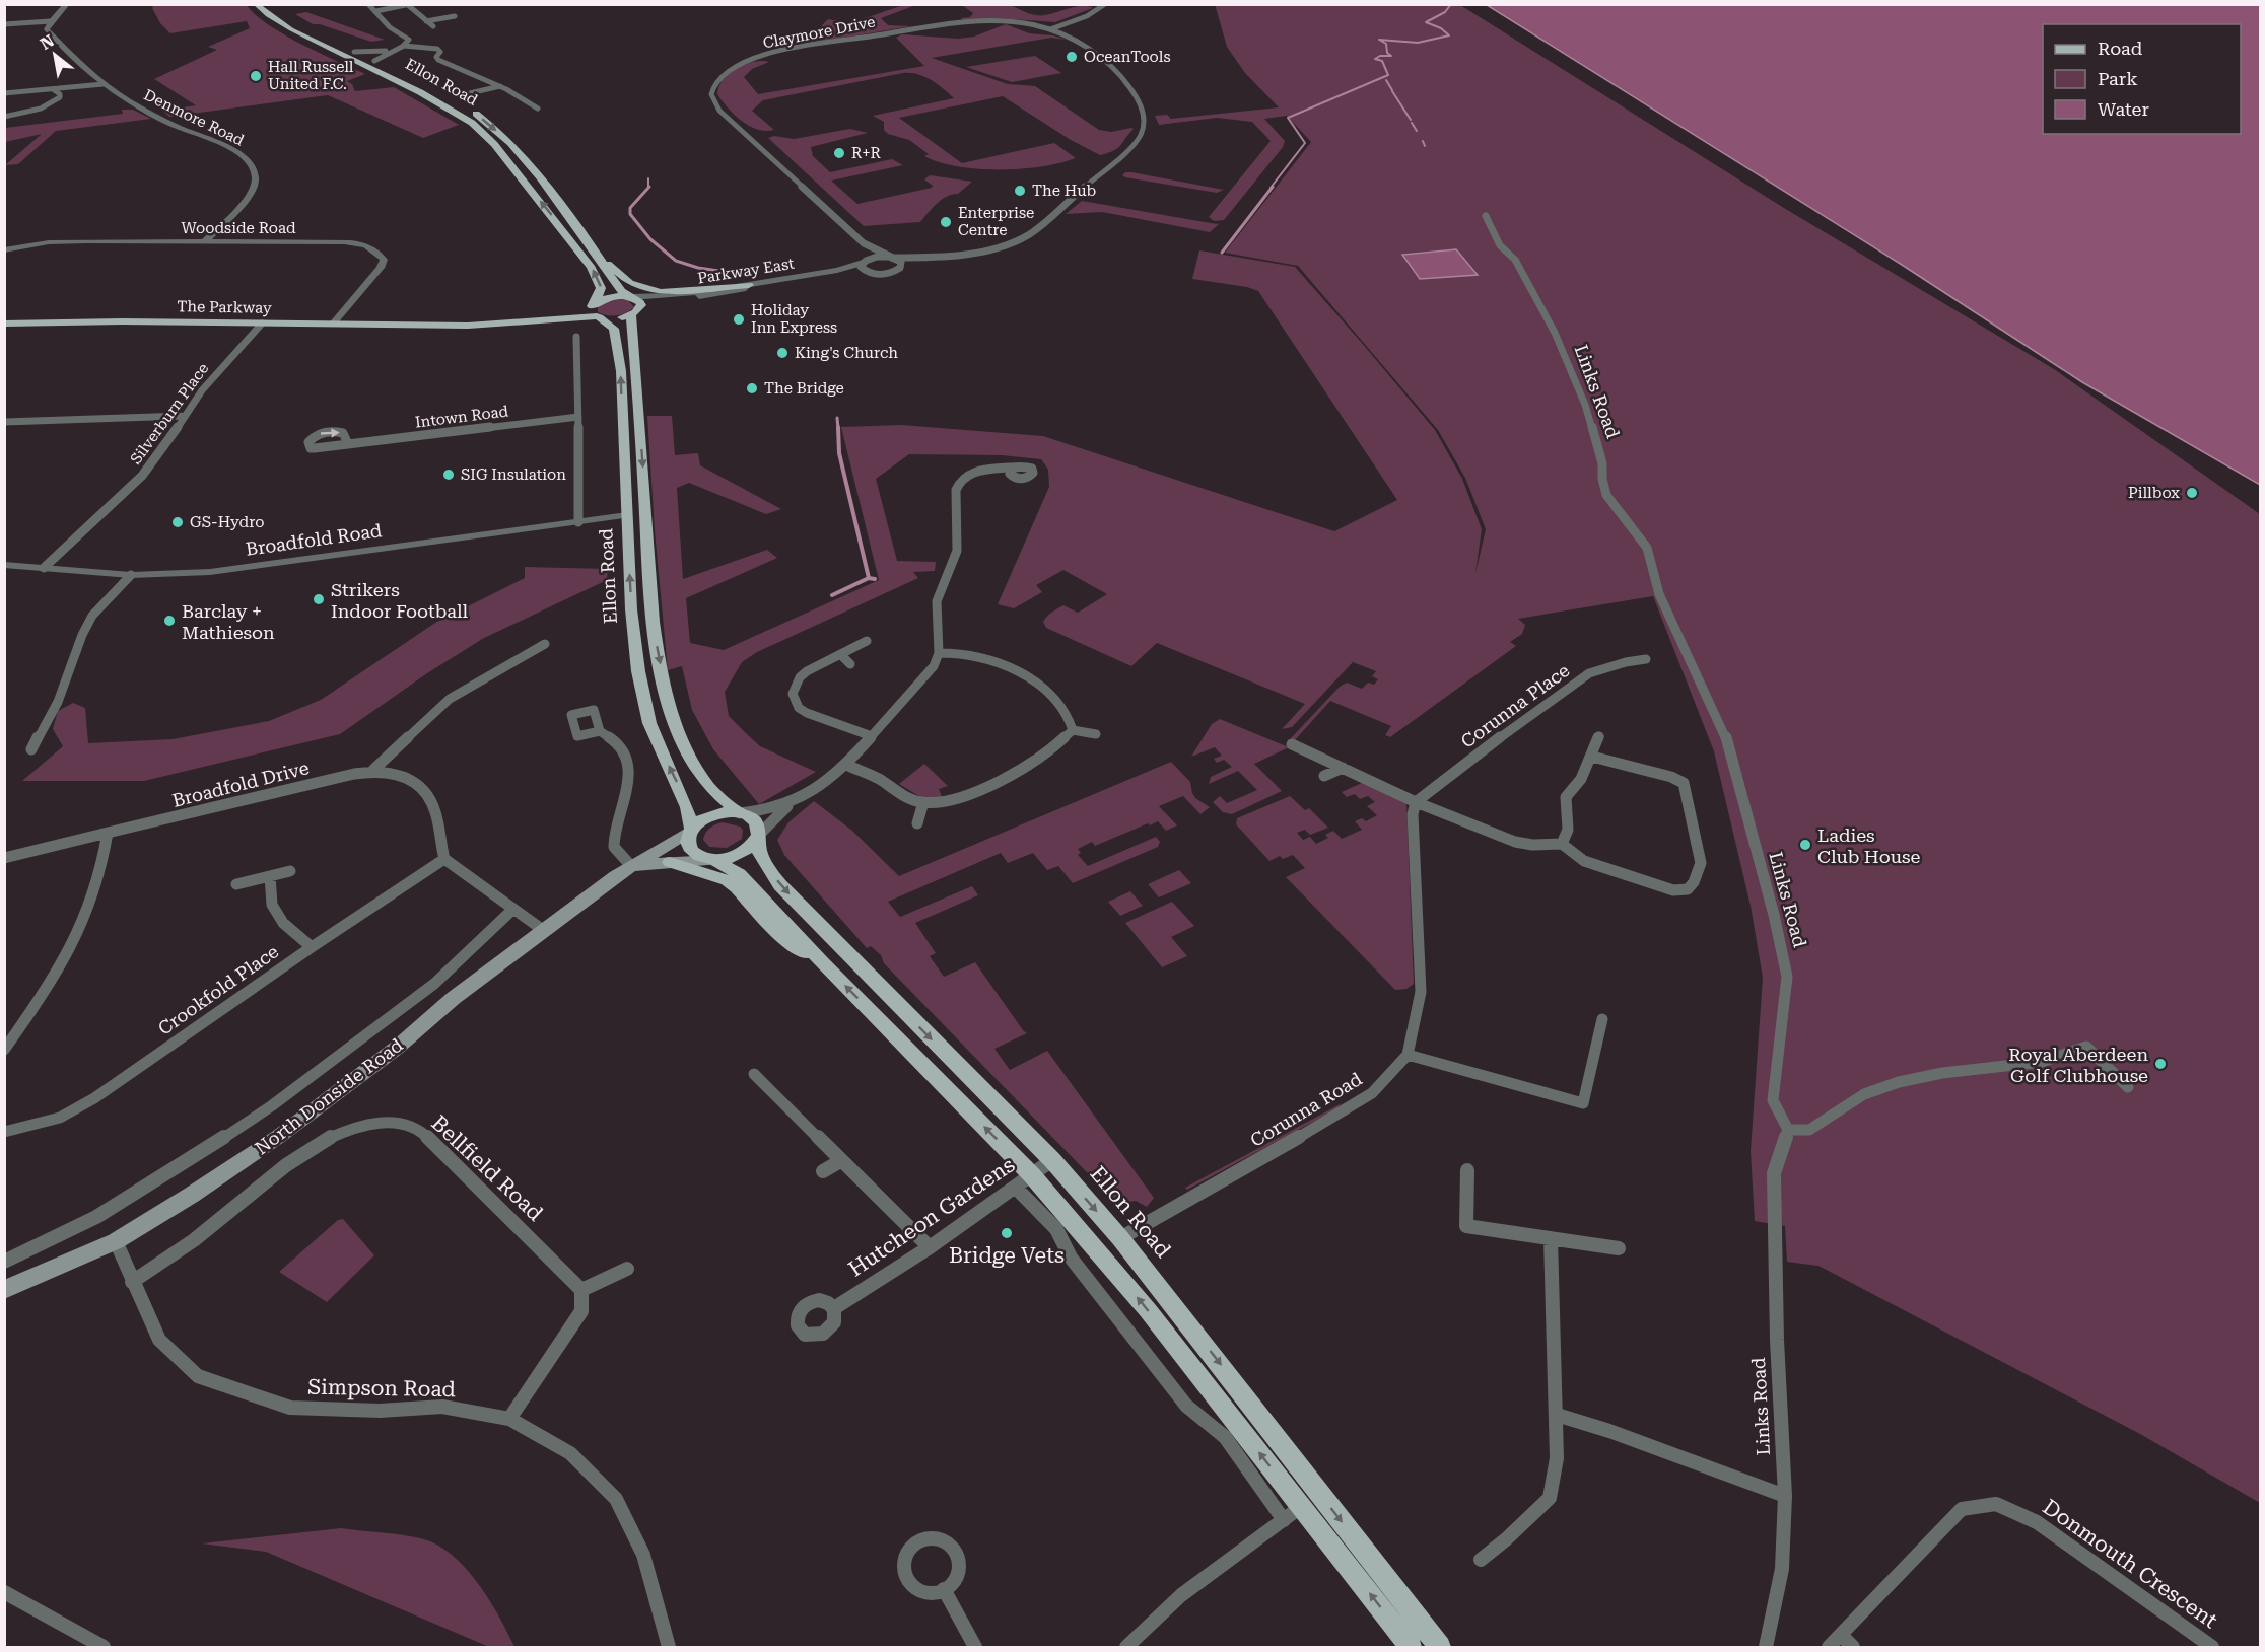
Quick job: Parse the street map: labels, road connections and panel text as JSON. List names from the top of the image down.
{
  "streets": {
    "main road": ["Ellon Road", "The Parkway", "North Donside Road"],
    "street": [
      "Claymore Drive",
      "Denmore Road",
      "Woodside Road",
      "Parkway East",
      "Links Road",
      "Silverburn Place",
      "Intown Road",
      "Broadfold Road",
      "Corunna Place",
      "Broadfold Drive",
      "Crookfold Place",
      "Corunna Road",
      "Bellfield Road",
      "Hutcheon Gardens",
      "Simpson Road",
      "Donmouth Crescent"
    ]
  },
  "crossings": [
    ["Ellon Road", "Parkway East"],
    ["Ellon Road", "The Parkway"],
    ["Ellon Road", "Broadfold Road"],
    ["Ellon Road", "North Donside Road"],
    ["Ellon Road", "Corunna Road"],
    ["Ellon Road", "Hutcheon Gardens"],
    ["Denmore Road", "Woodside Road"],
    ["Woodside Road", "The Parkway"],
    ["Parkway East", "The Parkway"],
    ["The Parkway", "Silverburn Place"],
    ["Silverburn Place", "Broadfold Road"],
    ["Broadfold Drive", "Crookfold Place"],
    ["North Donside Road", "Simpson Road"],
    ["Bellfield Road", "Simpson Road"]
  ],
  "places": [
    "OceanTools",
    "Hall Russell United F.C.",
    "R+R",
    "The Hub",
    "Enterprise Centre",
    "Holiday Inn Express",
    "King's Church",
    "The Bridge",
    "SIG Insulation",
    "Pillbox",
    "GS-Hydro",
    "Strikers Indoor Football",
    "Barclay + Mathieson",
    "Ladies Club House",
    "Royal Aberdeen Golf Clubhouse",
    "Bridge Vets"
  ],
  "legend": ["Road", "Park", "Water"],
  "north": "top left"
}
